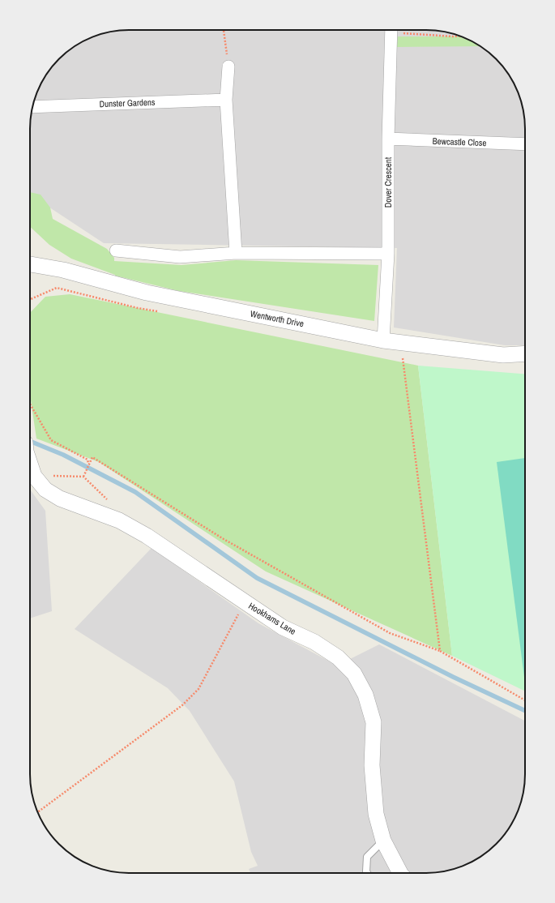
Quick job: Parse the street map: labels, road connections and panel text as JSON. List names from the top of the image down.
{
  "streets": {
    "street": [
      "Dunster Gardens",
      "Bewcastle Close",
      "Dover Crescent",
      "Wentworth Drive",
      "Hookhams Lane"
    ]
  },
  "crossings": [
    ["Bewcastle Close", "Dover Crescent"],
    ["Dover Crescent", "Wentworth Drive"]
  ]
}
